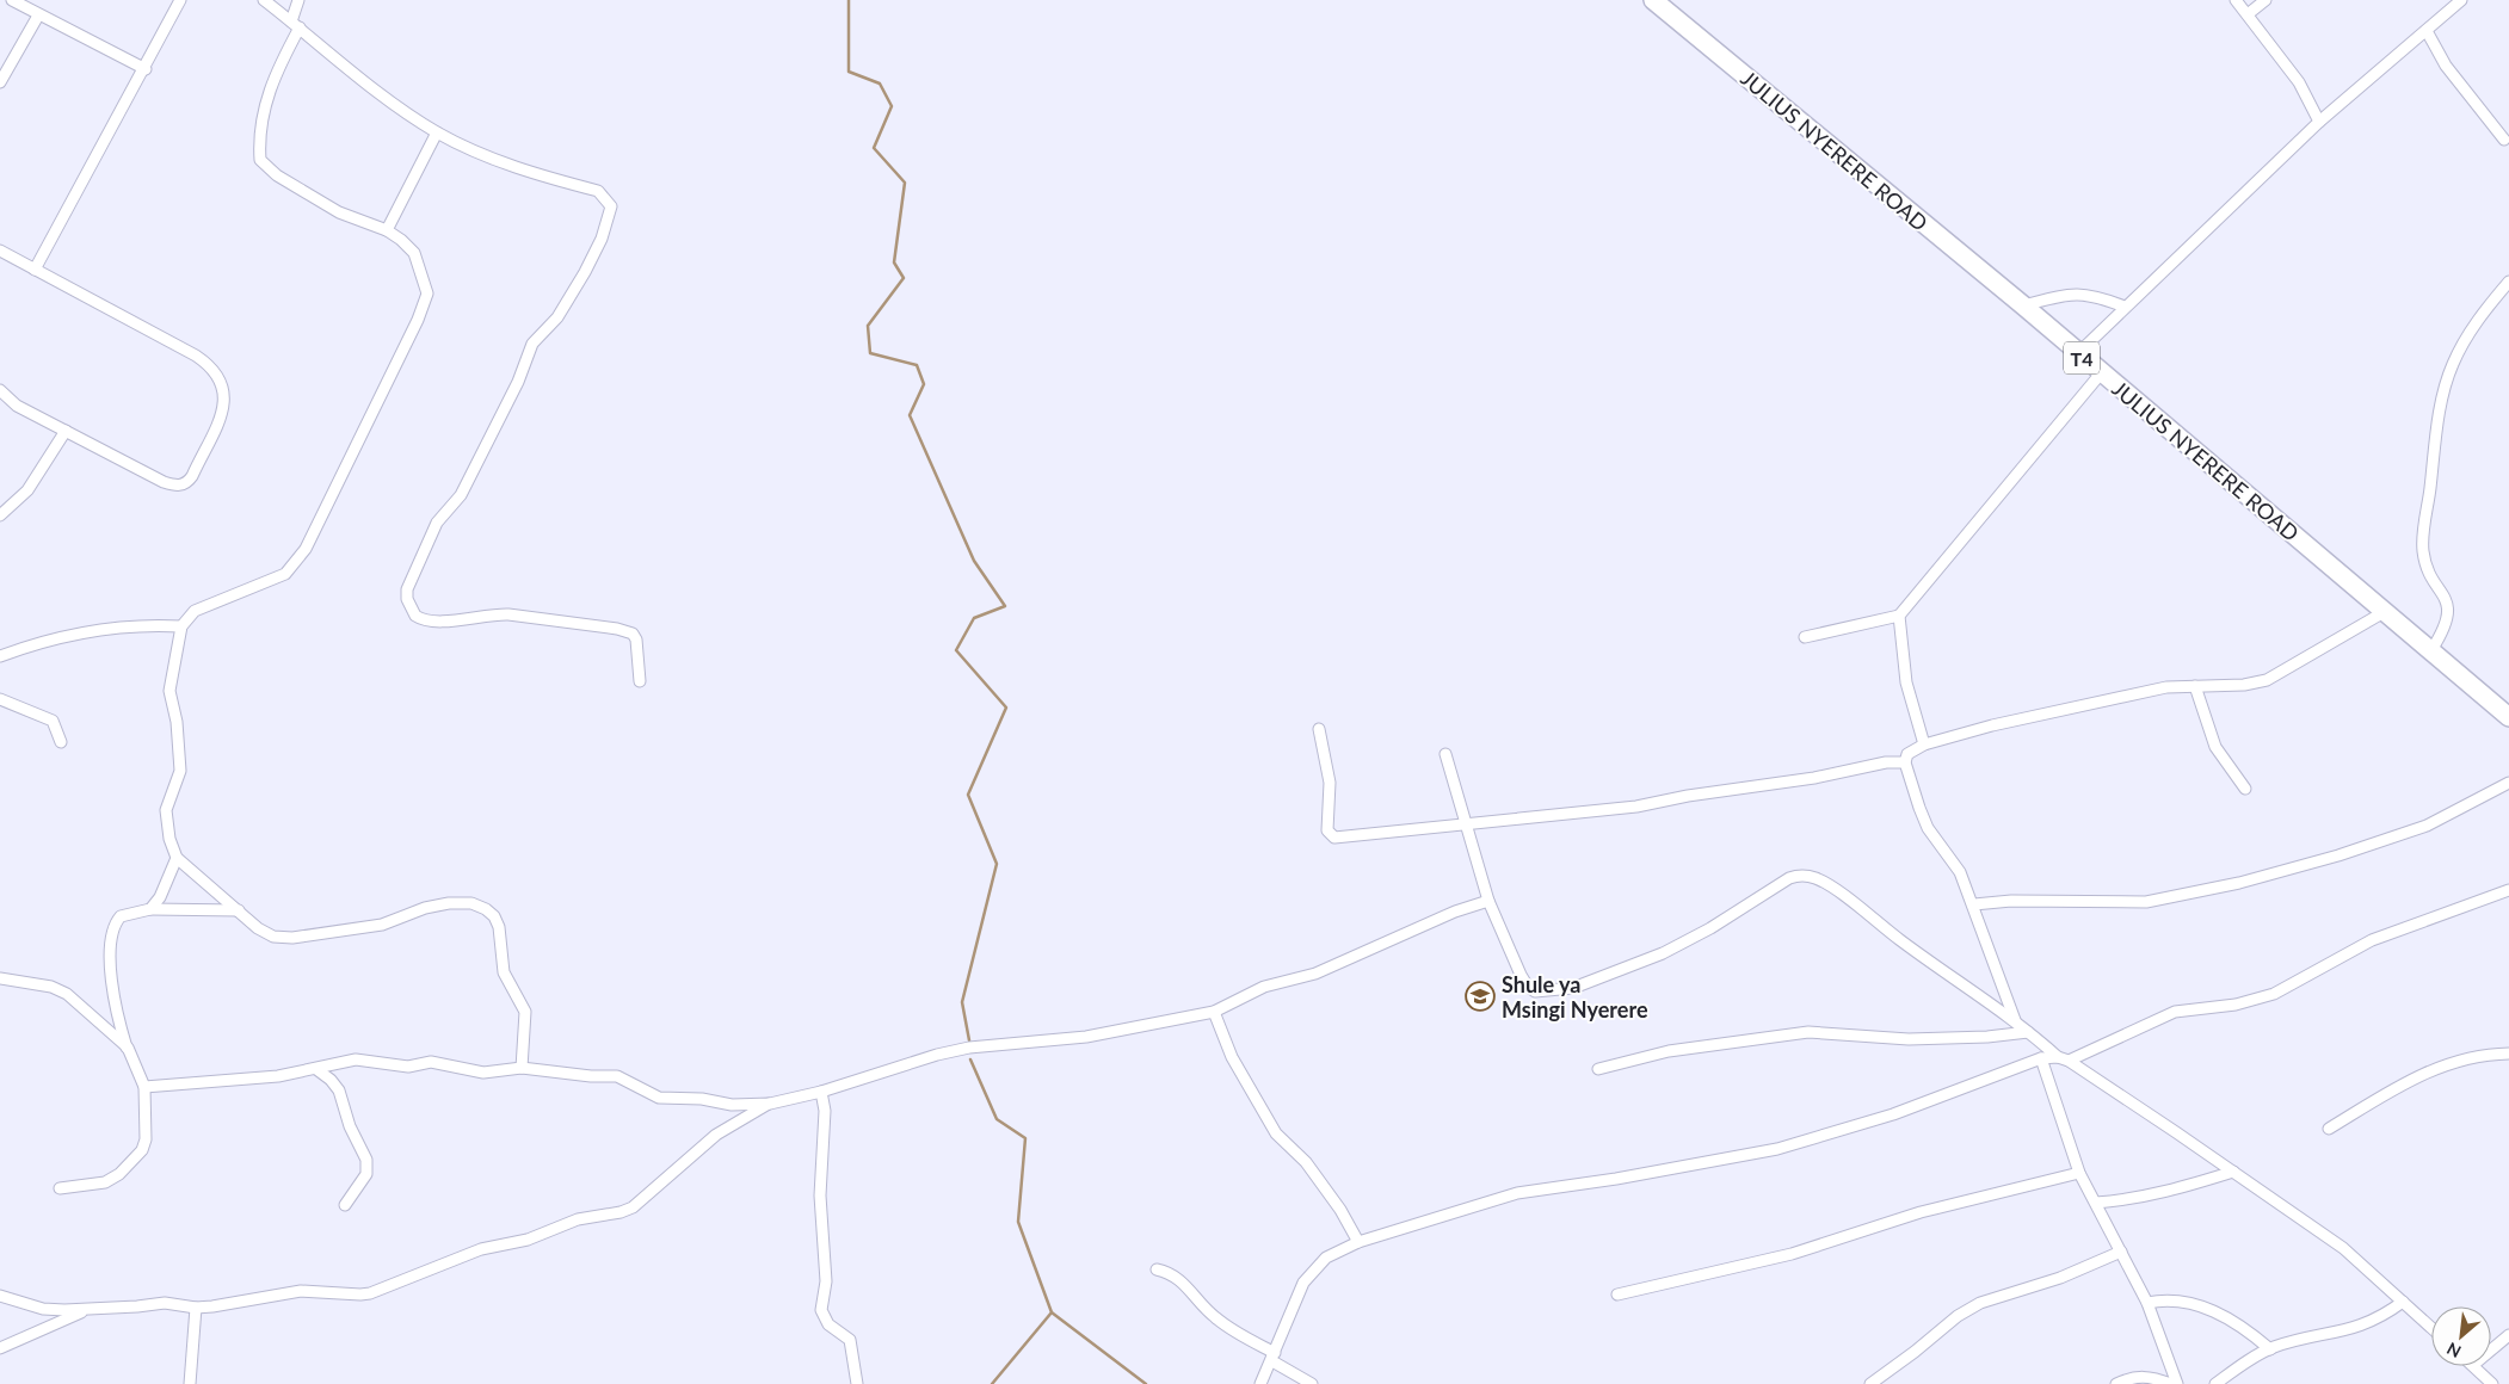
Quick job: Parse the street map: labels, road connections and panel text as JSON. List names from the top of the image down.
{
  "streets": {
    "highway": ["JULIUS NYERERE ROAD", "T4"]
  },
  "places": {
    "school or university": ["Shule ya Msingi Nyerere"]
  },
  "north": "bottom left"
}
